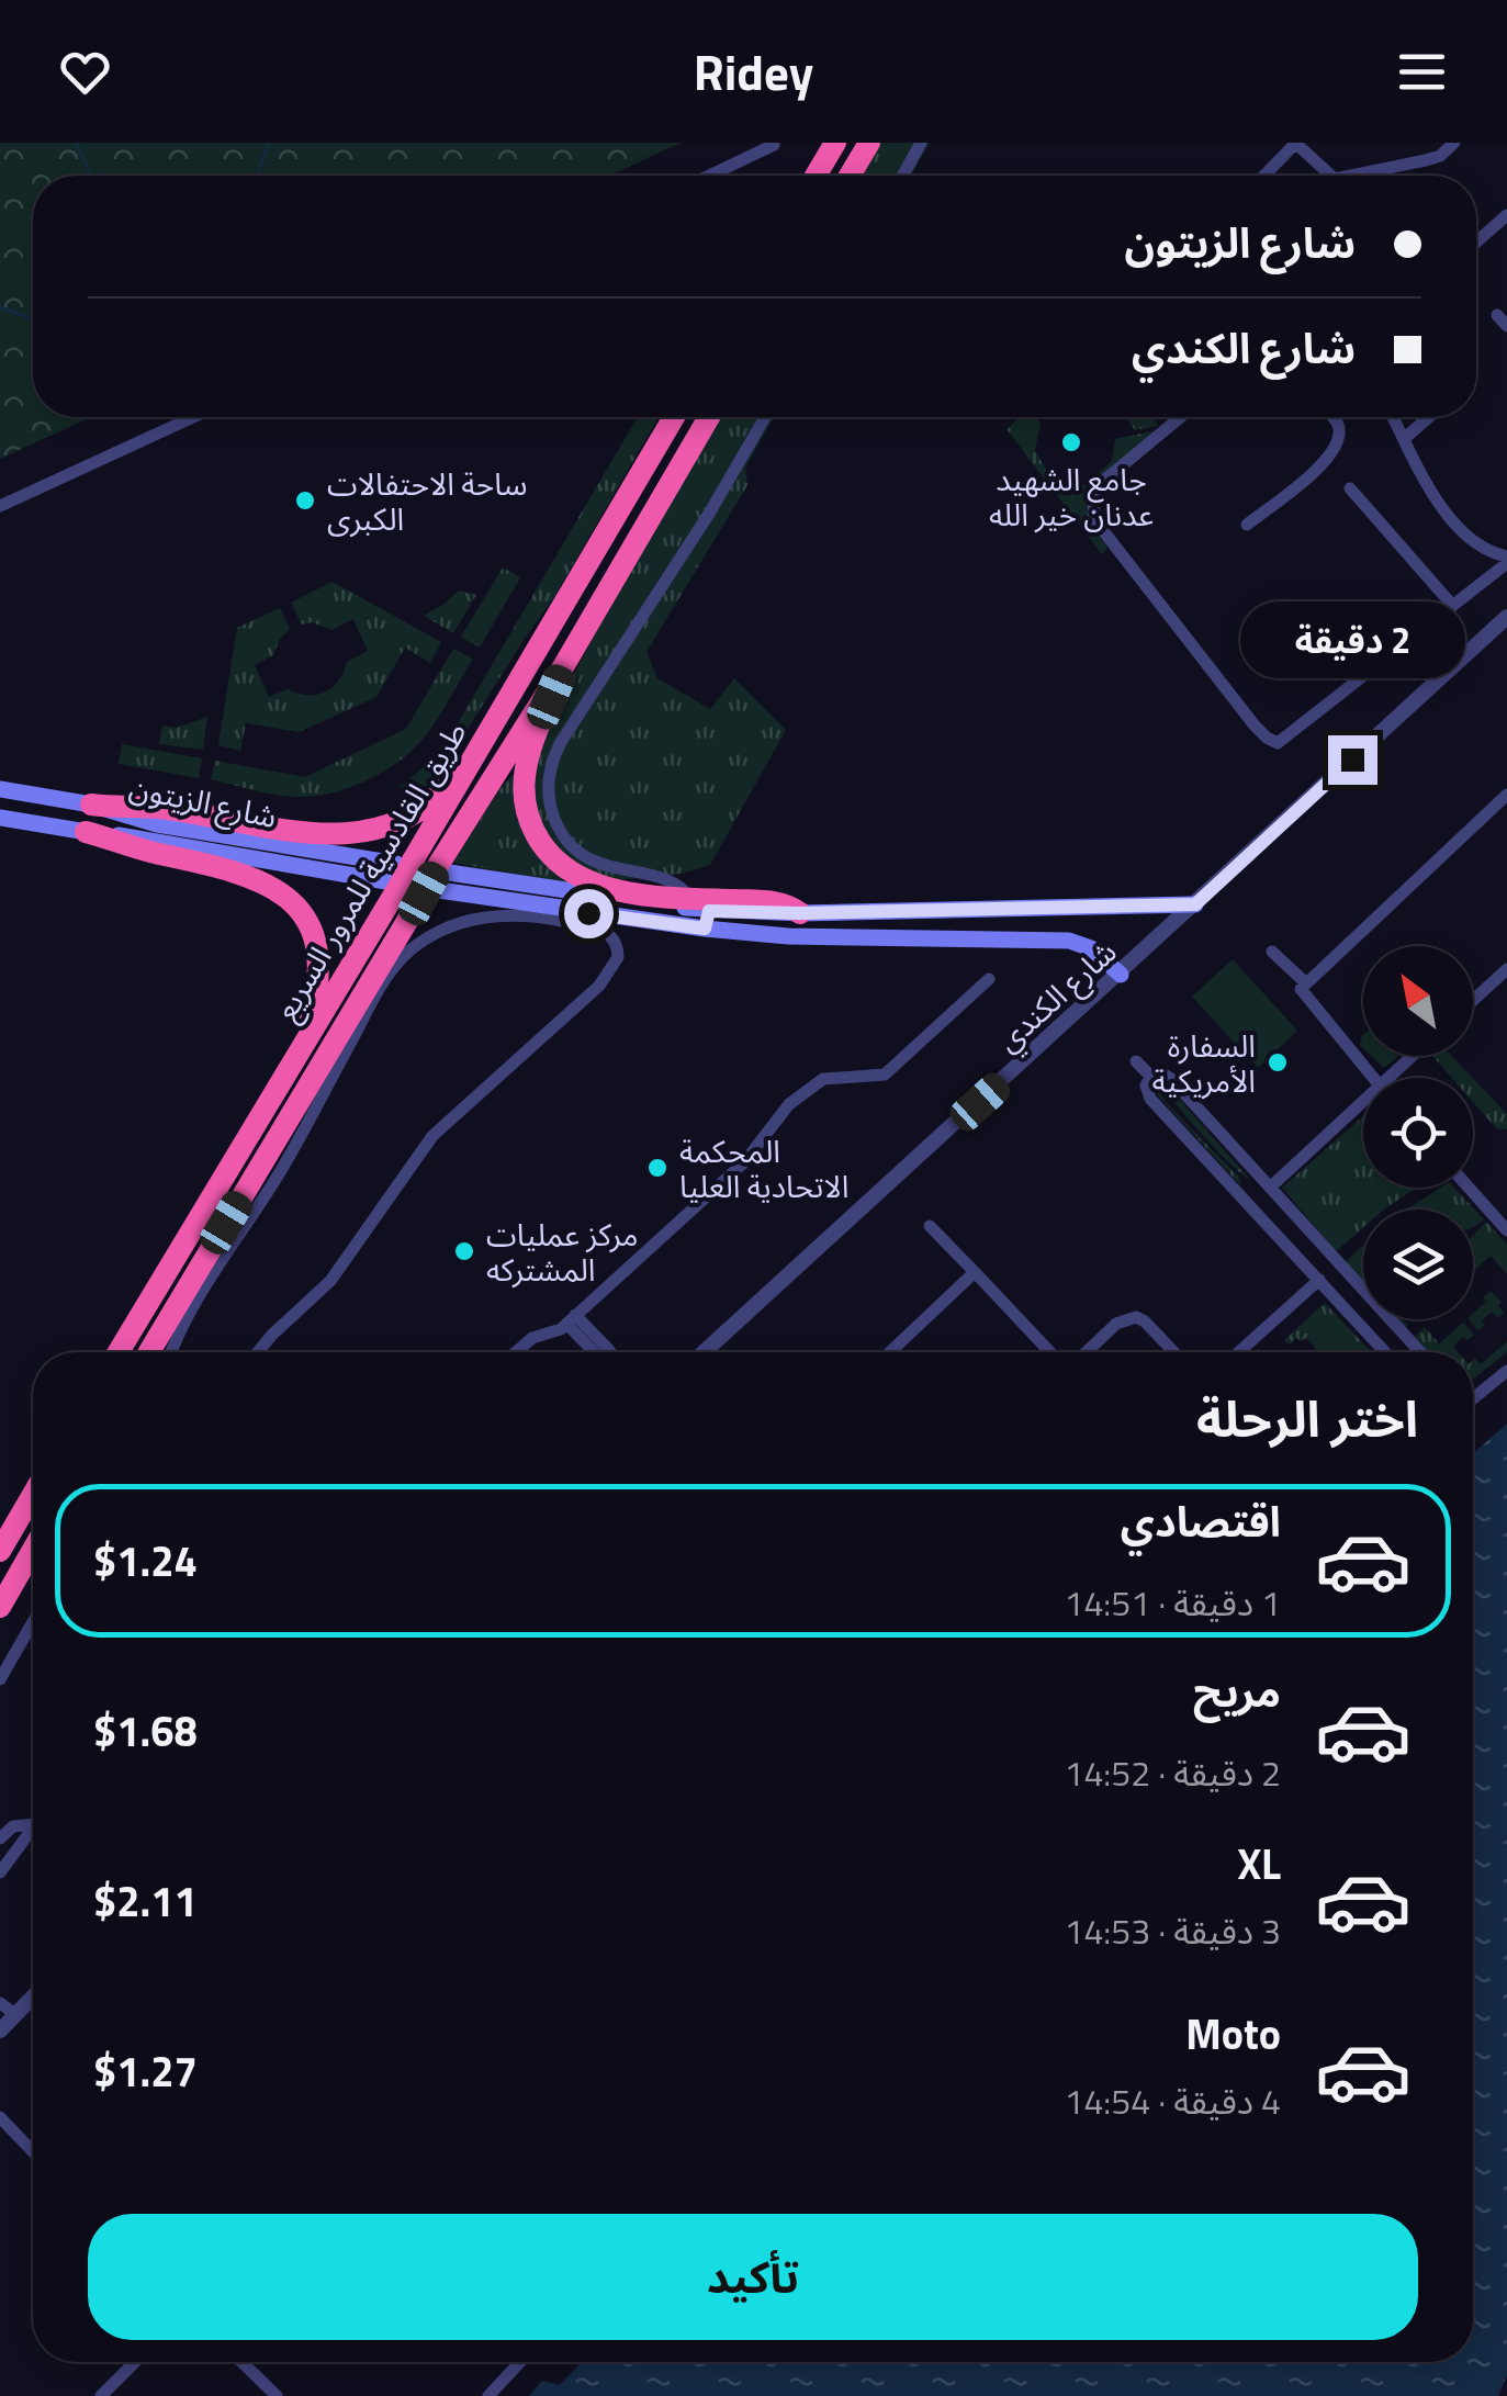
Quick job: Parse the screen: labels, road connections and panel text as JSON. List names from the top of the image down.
{
  "streets": {
    "highway": ["طريق القادسية للمرور السريع"],
    "main road": ["شارع الزيتون"],
    "street": ["شارع الكندي"]
  },
  "crossings": [
    ["شارع الزيتون", "طريق القادسية للمرور السريع"]
  ],
  "places": [
    "جامع الشهيد عدنان خير الله",
    "ساحة الاحتفالات الكبرى",
    "السفارة الأمريكية",
    "المحكمة الاتحادية العليا",
    "مركز عمليات المشتركه"
  ],
  "north": "top left",
  "page": {
    "header": "Ridey",
    "banner": ["شارع الزيتون", "شارع الكندي"],
    "bubble": "2 دقيقة",
    "heading": "اختر الرحلة",
    "list": [
      {
        "name": "اقتصادي",
        "note": "1 دقيقة · 14:51",
        "value": "$1.24"
      },
      {
        "name": "مريح",
        "note": "2 دقيقة · 14:52",
        "value": "$1.68"
      },
      {
        "name": "XL",
        "note": "3 دقيقة · 14:53",
        "value": "$2.11"
      },
      {
        "name": "Moto",
        "note": "4 دقيقة · 14:54",
        "value": "$1.27"
      }
    ],
    "buttons": "تأكيد"
  }
}
